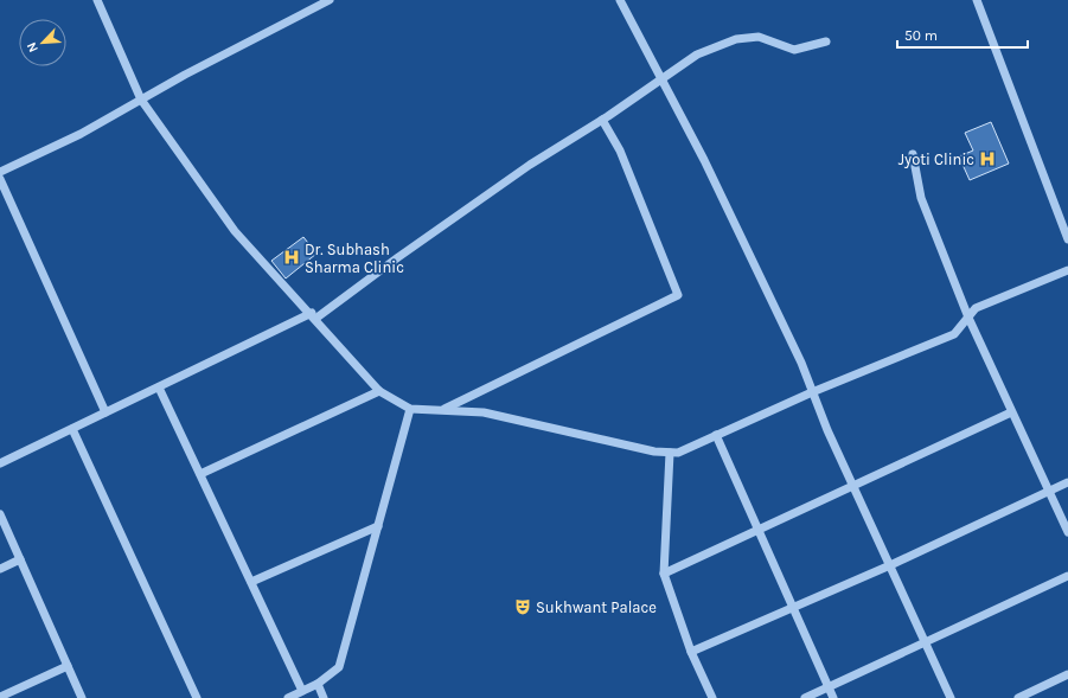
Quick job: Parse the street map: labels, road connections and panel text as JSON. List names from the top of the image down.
{
  "places": {
    "hospital": ["Jyoti Clinic", "Dr. Subhash Sharma Clinic"],
    "theatre": ["Sukhwant Palace"]
  },
  "scale_bar": "50 m",
  "north": "bottom left"
}
